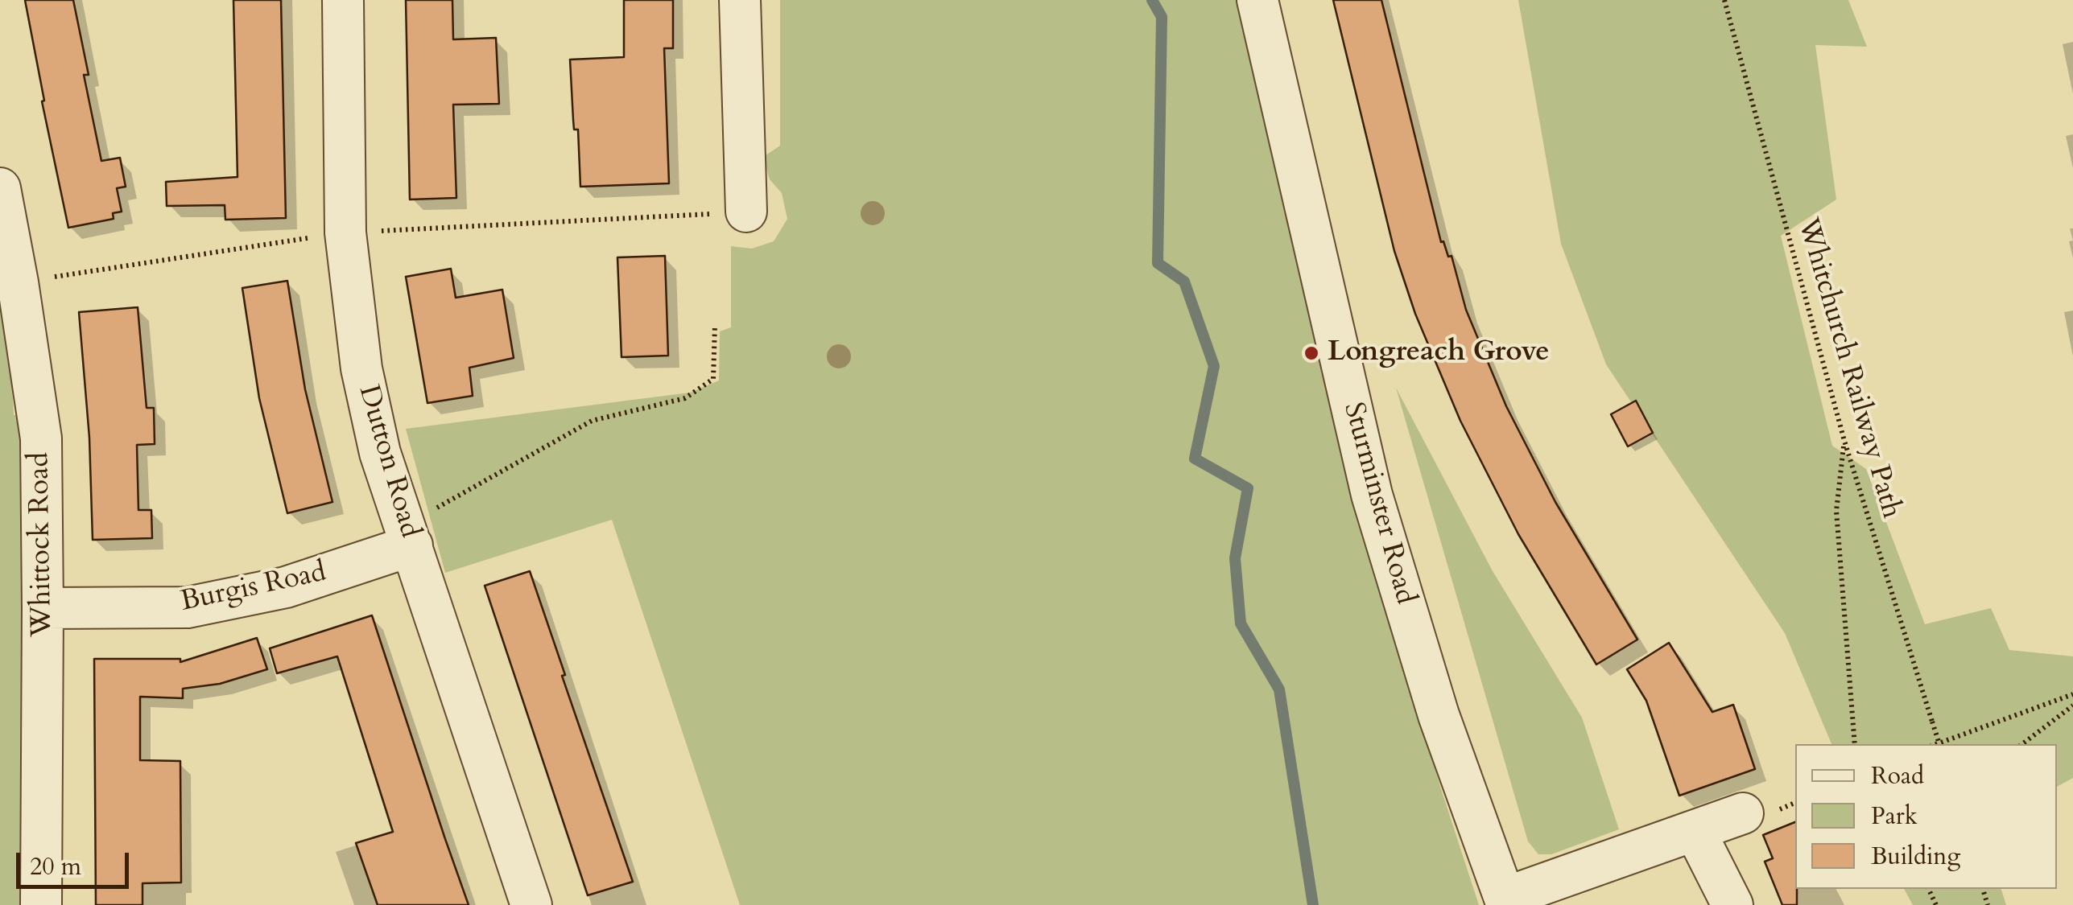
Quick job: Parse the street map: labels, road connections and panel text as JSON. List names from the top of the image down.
{
  "streets": {
    "street": [
      "Dutton Road",
      "Sturminster Road",
      "Whittock Road",
      "Burgis Road"
    ],
    "path": ["Whitchurch Railway Path"]
  },
  "crossings": [
    ["Dutton Road", "Burgis Road"],
    ["Whittock Road", "Burgis Road"]
  ],
  "places": ["Longreach Grove"],
  "legend": ["Road", "Park", "Building"],
  "scale_bar": "20 m"
}
